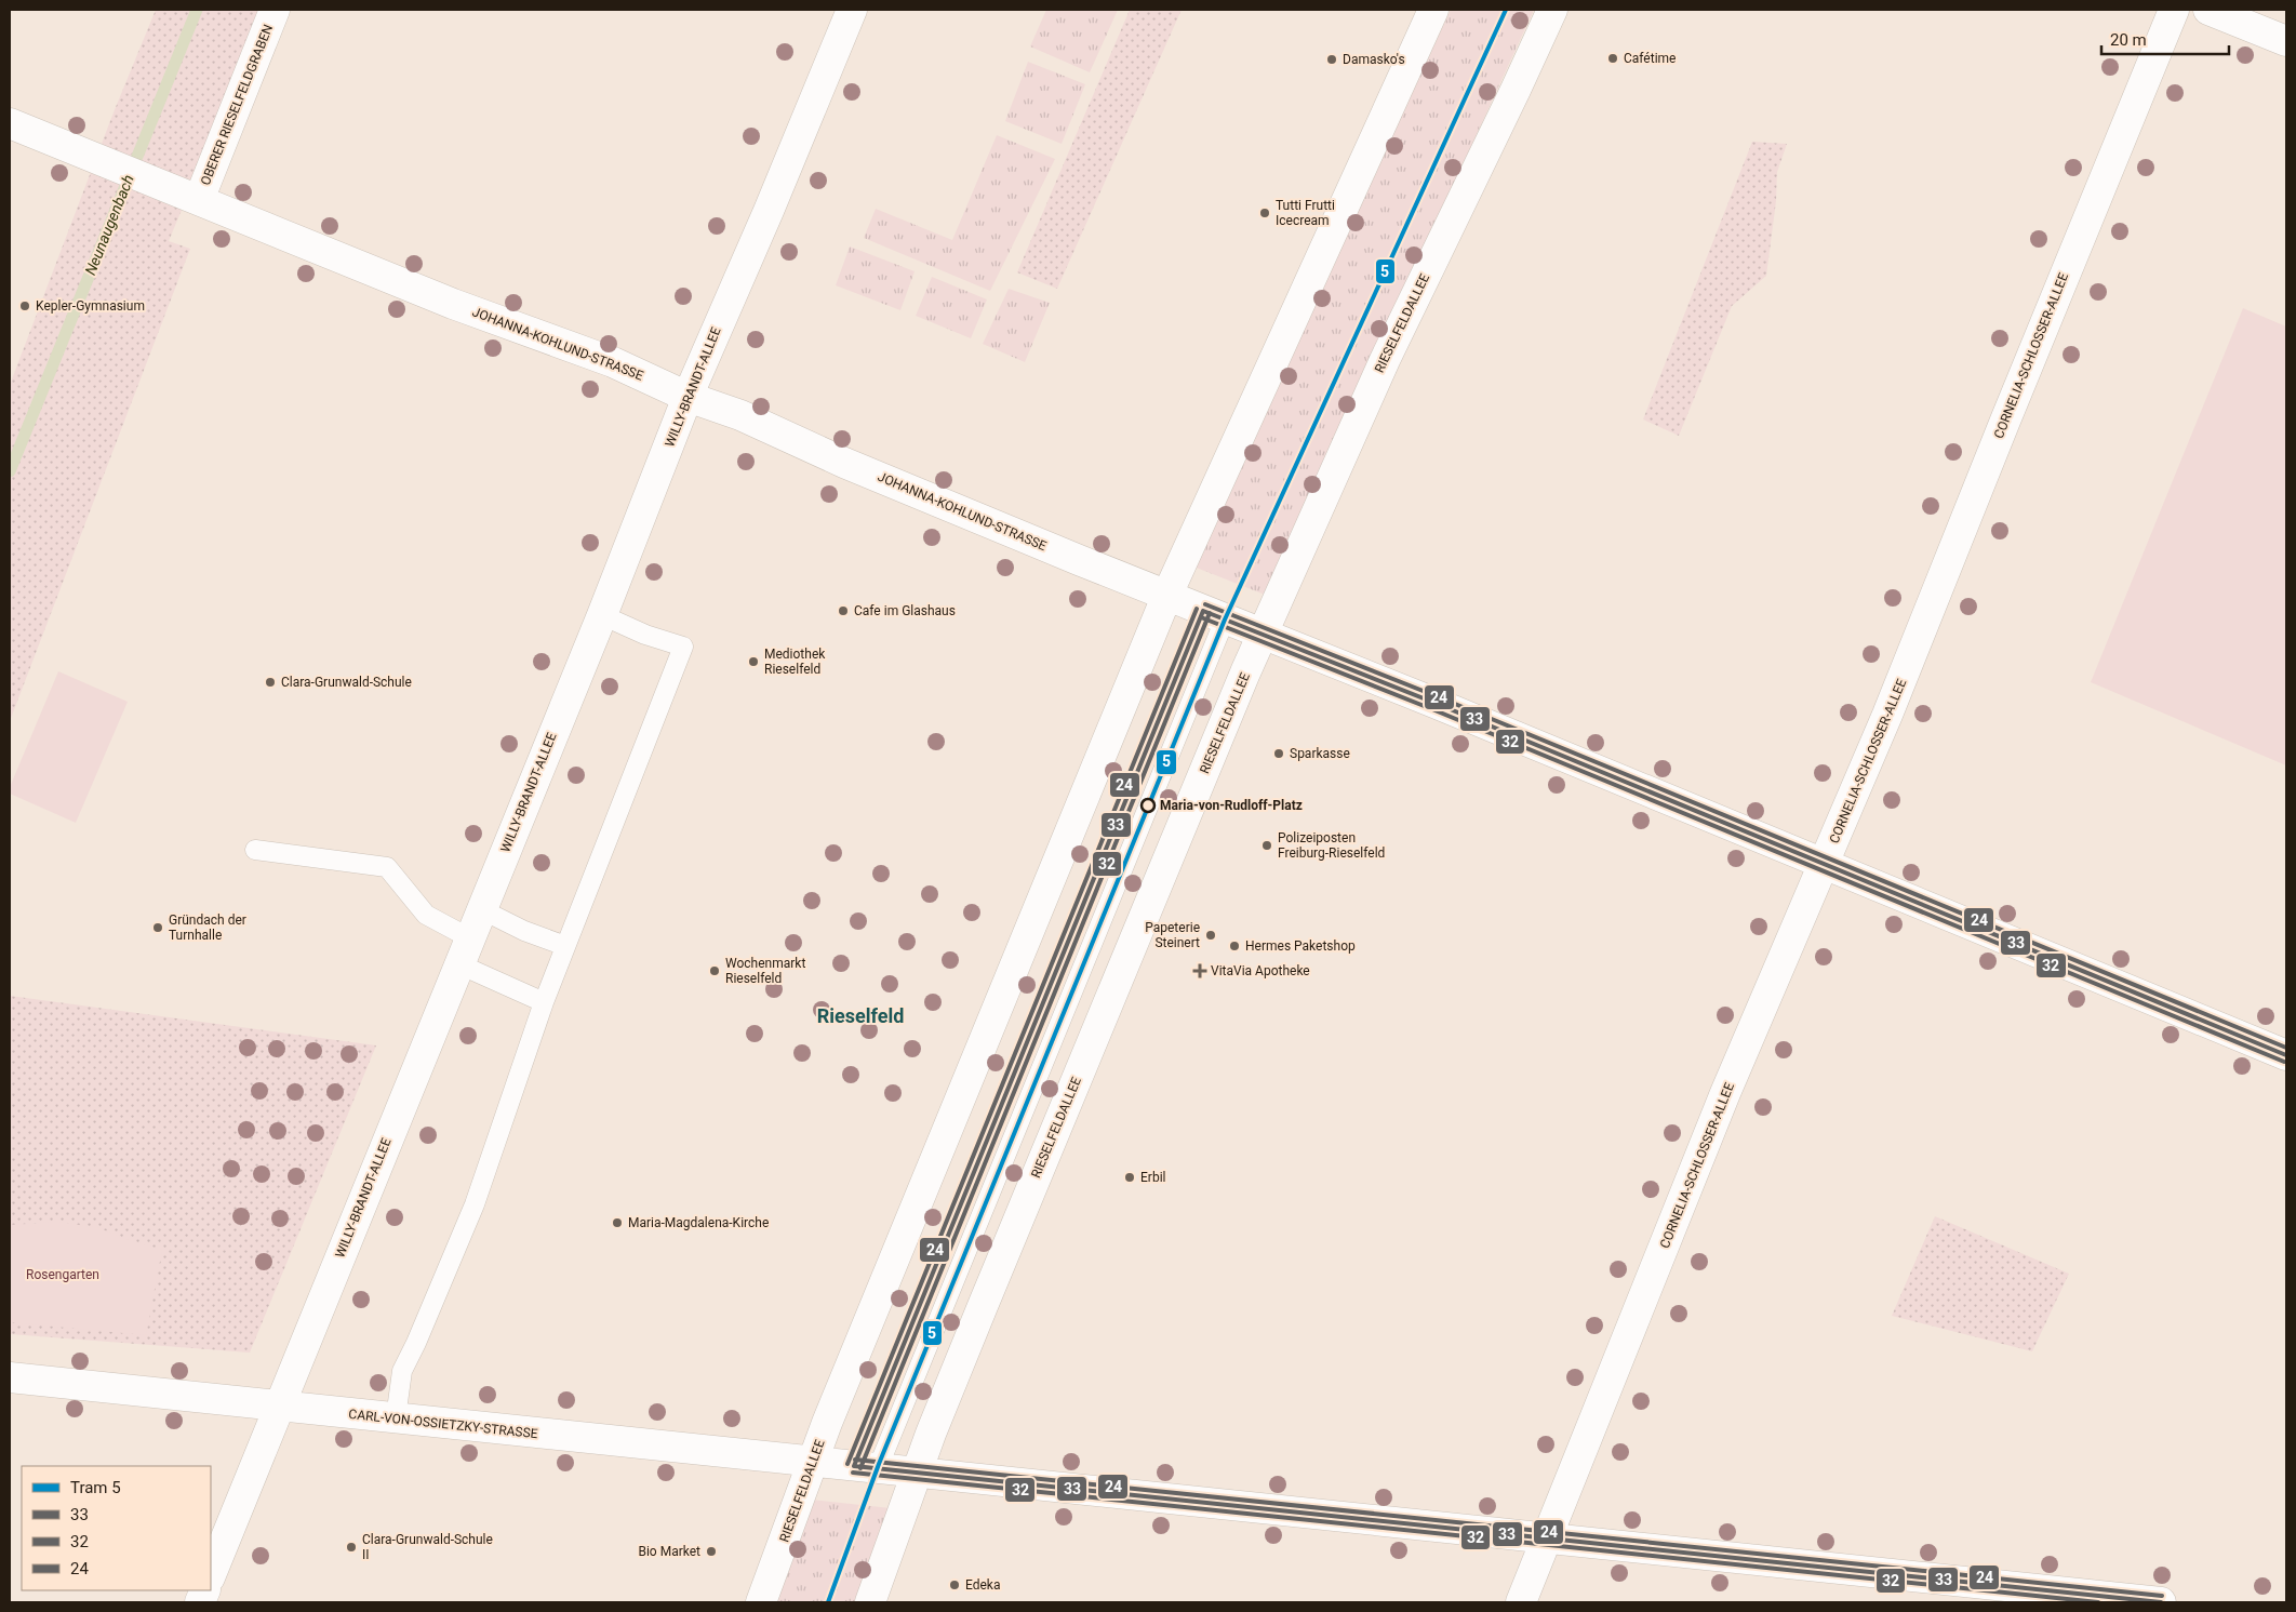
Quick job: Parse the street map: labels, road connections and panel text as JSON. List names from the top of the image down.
{
  "streets": {
    "street": [
      "OBERER RIESELFELDGRABEN",
      "RIESELFELDALLEE",
      "JOHANNA-KOHLUND-STRASSE",
      "CORNELIA-SCHLOSSER-ALLEE",
      "WILLY-BRANDT-ALLEE",
      "CARL-VON-OSSIETZKY-STRASSE"
    ]
  },
  "crossings": [
    ["OBERER RIESELFELDGRABEN", "JOHANNA-KOHLUND-STRASSE"],
    ["RIESELFELDALLEE", "JOHANNA-KOHLUND-STRASSE"],
    ["RIESELFELDALLEE", "CARL-VON-OSSIETZKY-STRASSE"],
    ["JOHANNA-KOHLUND-STRASSE", "CORNELIA-SCHLOSSER-ALLEE"],
    ["JOHANNA-KOHLUND-STRASSE", "WILLY-BRANDT-ALLEE"],
    ["CORNELIA-SCHLOSSER-ALLEE", "CARL-VON-OSSIETZKY-STRASSE"],
    ["WILLY-BRANDT-ALLEE", "CARL-VON-OSSIETZKY-STRASSE"]
  ],
  "districts": ["Rieselfeld"],
  "water": ["Neunaugenbach"],
  "parks": ["Rosengarten"],
  "places": {
    "other": [
      "Cafétime",
      "Damasko's",
      "Tutti Frutti Icecream",
      "Kepler-Gymnasium",
      "Cafe im Glashaus",
      "Mediothek Rieselfeld",
      "Clara-Grunwald-Schule",
      "Sparkasse",
      "Maria-von-Rudloff-Platz",
      "Polizeiposten Freiburg-Rieselfeld",
      "Gründach der Turnhalle",
      "Papeterie Steinert",
      "Hermes Paketshop",
      "Wochenmarkt Rieselfeld",
      "Erbil",
      "Maria-Magdalena-Kirche",
      "Clara-Grunwald-Schule II",
      "Bio Market",
      "Edeka"
    ],
    "health": ["VitaVia Apotheke"]
  },
  "lines": [
    "tram line 5",
    "transit line 24",
    "transit line 33",
    "transit line 32"
  ],
  "legend": [
    "Tram 5",
    "33",
    "32",
    "24"
  ],
  "scale_bar": "20 m"
}
